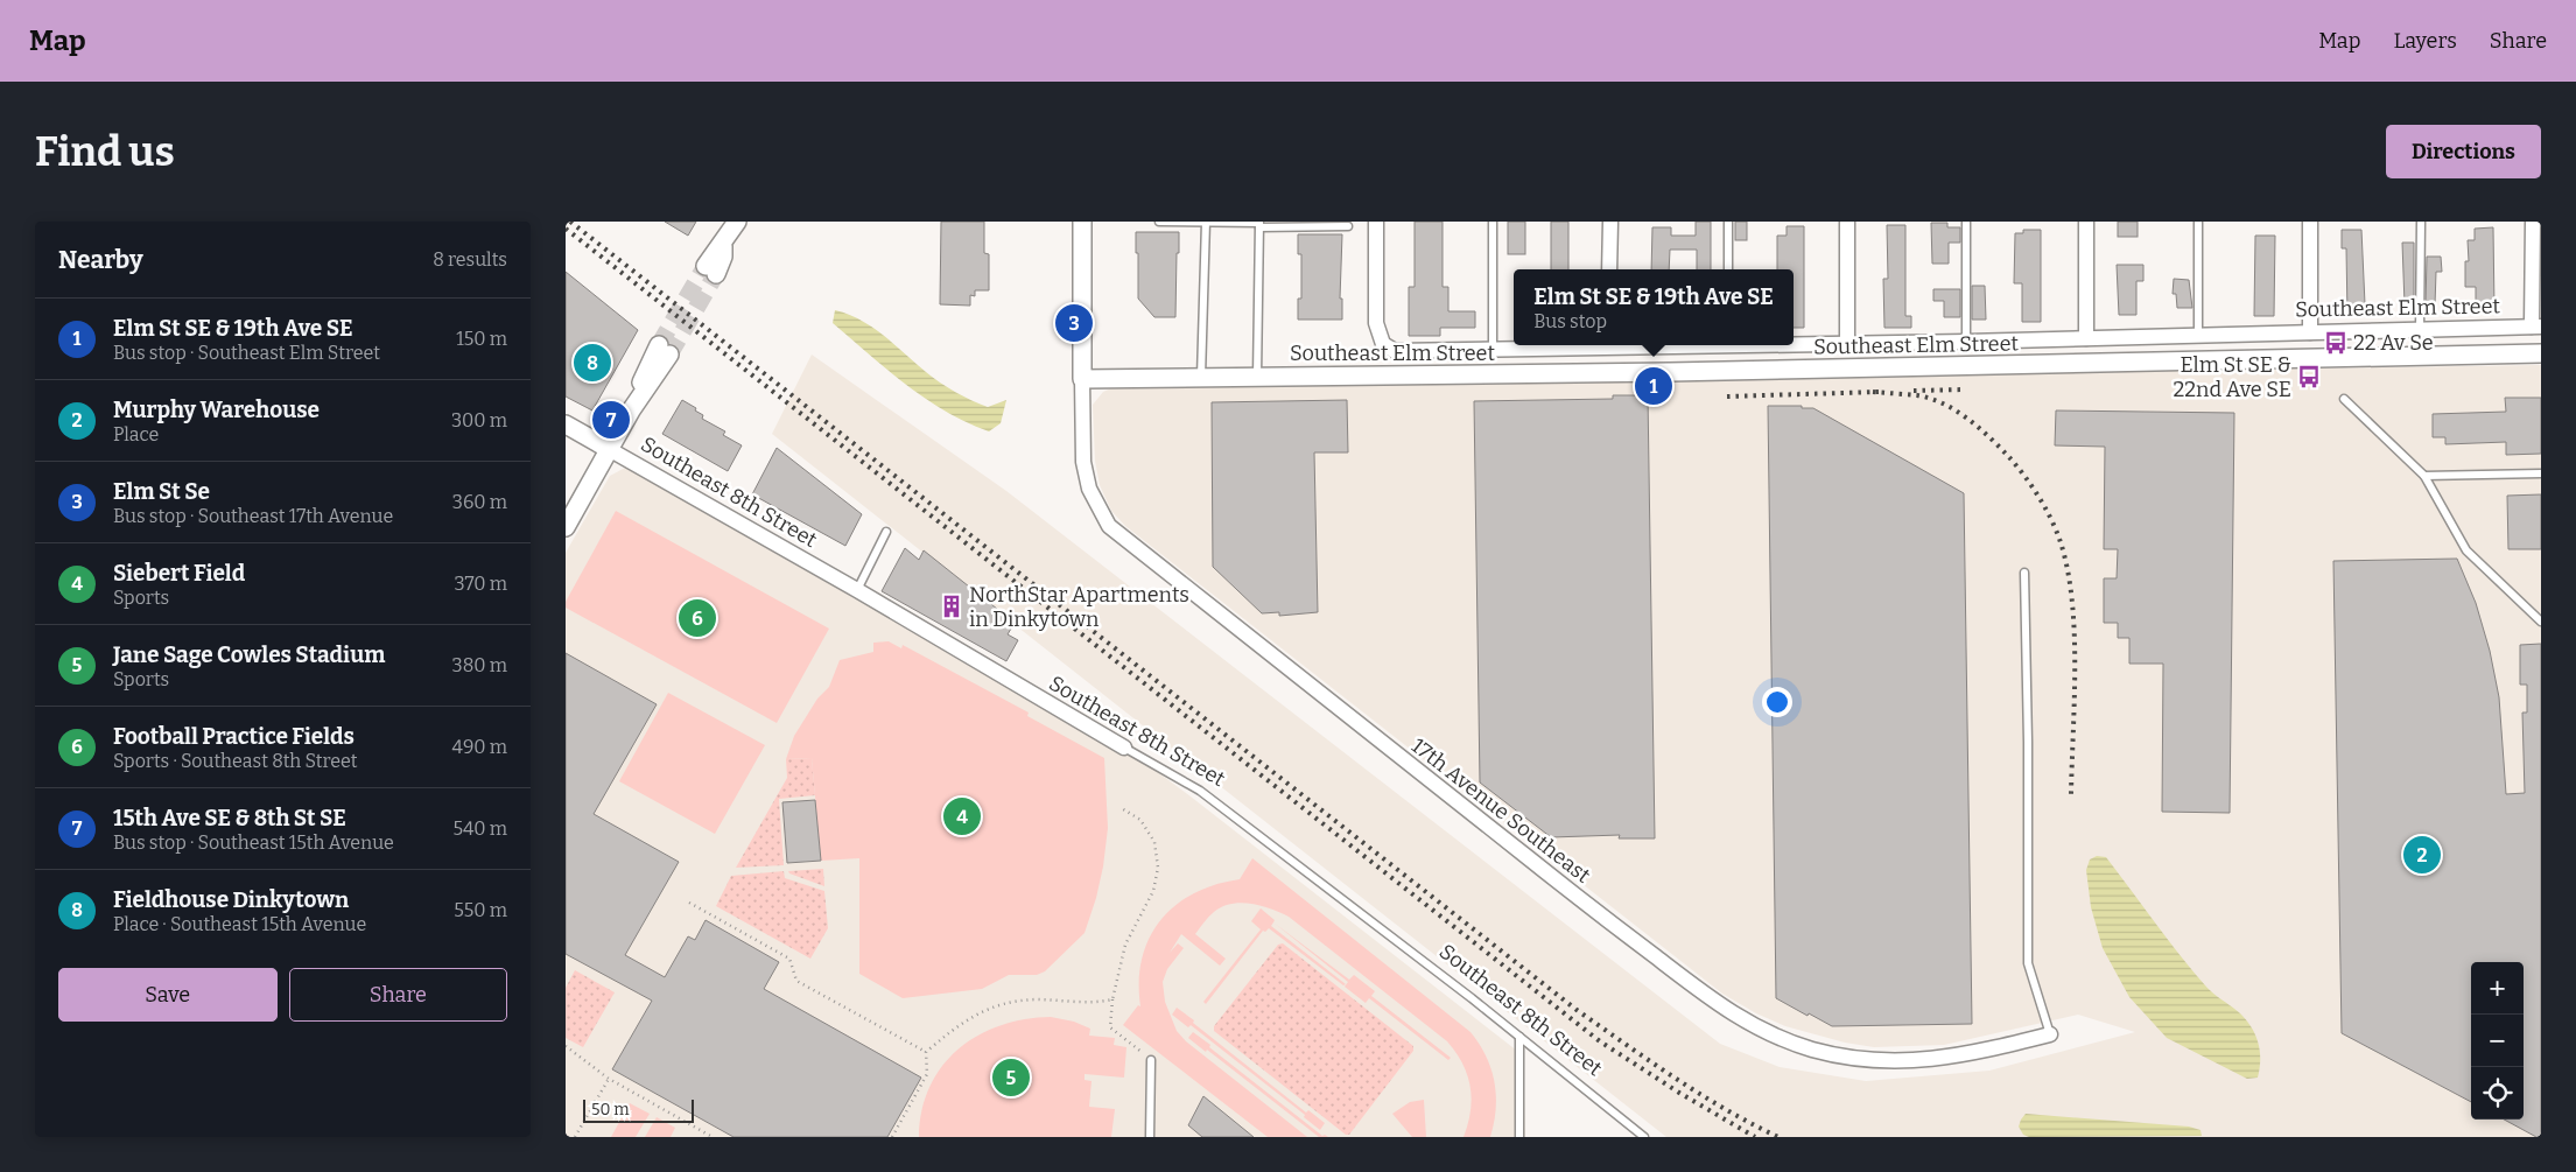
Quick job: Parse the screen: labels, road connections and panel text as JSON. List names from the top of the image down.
{
  "streets": {
    "street": ["Southeast Elm Street", "Southeast 8th Street", "17th Avenue Southeast"]
  },
  "crossings": [
    ["Southeast Elm Street", "17th Avenue Southeast"]
  ],
  "places": {
    "bus stop": ["22 Av Se", "Elm St SE & 22nd Ave SE"],
    "building": ["NorthStar Apartments in Dinkytown"]
  },
  "scale_bar": "50 m",
  "page": {
    "header": "Map",
    "nav": ["Map", "Layers", "Share"],
    "buttons": [
      "Directions",
      ["Save", "Share"]
    ],
    "title": "Find us",
    "heading": ["Nearby", "8 results"],
    "popup": ["Elm St SE & 19th Ave SE", "Bus stop"],
    "list": [
      {
        "mark": "1",
        "name": "Elm St SE & 19th Ave SE",
        "note": "Bus stop · Southeast Elm Street",
        "value": "150 m"
      },
      {
        "mark": "2",
        "name": "Murphy Warehouse",
        "note": "Place",
        "value": "300 m"
      },
      {
        "mark": "3",
        "name": "Elm St Se",
        "note": "Bus stop · Southeast 17th Avenue",
        "value": "360 m"
      },
      {
        "mark": "4",
        "name": "Siebert Field",
        "note": "Sports",
        "value": "370 m"
      },
      {
        "mark": "5",
        "name": "Jane Sage Cowles Stadium",
        "note": "Sports",
        "value": "380 m"
      },
      {
        "mark": "6",
        "name": "Football Practice Fields",
        "note": "Sports · Southeast 8th Street",
        "value": "490 m"
      },
      {
        "mark": "7",
        "name": "15th Ave SE & 8th St SE",
        "note": "Bus stop · Southeast 15th Avenue",
        "value": "540 m"
      },
      {
        "mark": "8",
        "name": "Fieldhouse Dinkytown",
        "note": "Place · Southeast 15th Avenue",
        "value": "550 m"
      }
    ],
    "pins": [
      "3",
      "8",
      "1",
      "7",
      "6",
      "4",
      "2",
      "5"
    ],
    "map_buttons": ["+", "−"],
    "scale": "50 m"
  }
}
